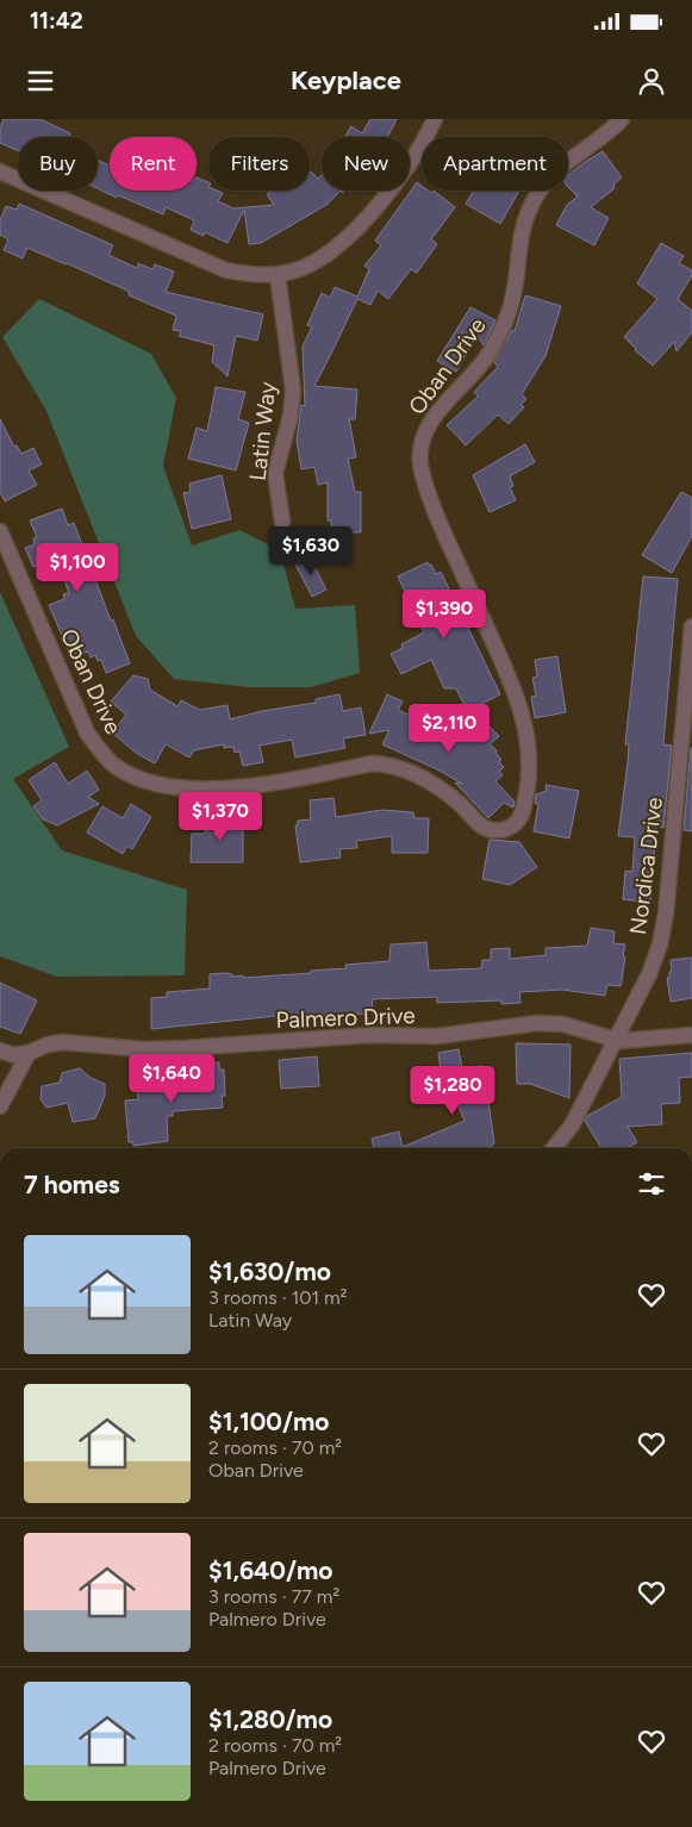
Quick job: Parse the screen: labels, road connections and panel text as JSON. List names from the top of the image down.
{
  "streets": {
    "street": [
      "Oban Drive",
      "Latin Way",
      "Nordica Drive",
      "Palmero Drive"
    ]
  },
  "crossings": [
    ["Nordica Drive", "Palmero Drive"]
  ],
  "page": {
    "status": "11:42",
    "header": "Keyplace",
    "chip": [
      "Buy",
      "Rent",
      "Filters",
      "New",
      "Apartment"
    ],
    "price": [
      "$1,630",
      "$1,100",
      "$1,390",
      "$2,110",
      "$1,370",
      "$1,640",
      "$1,280"
    ],
    "heading": "7 homes",
    "list": [
      {
        "name": "$1,630/mo",
        "note": "3 rooms · 101 m² · Latin Way"
      },
      {
        "name": "$1,100/mo",
        "note": "2 rooms · 70 m² · Oban Drive"
      },
      {
        "name": "$1,640/mo",
        "note": "3 rooms · 77 m² · Palmero Drive"
      },
      {
        "name": "$1,280/mo",
        "note": "2 rooms · 70 m² · Palmero Drive"
      }
    ]
  }
}
